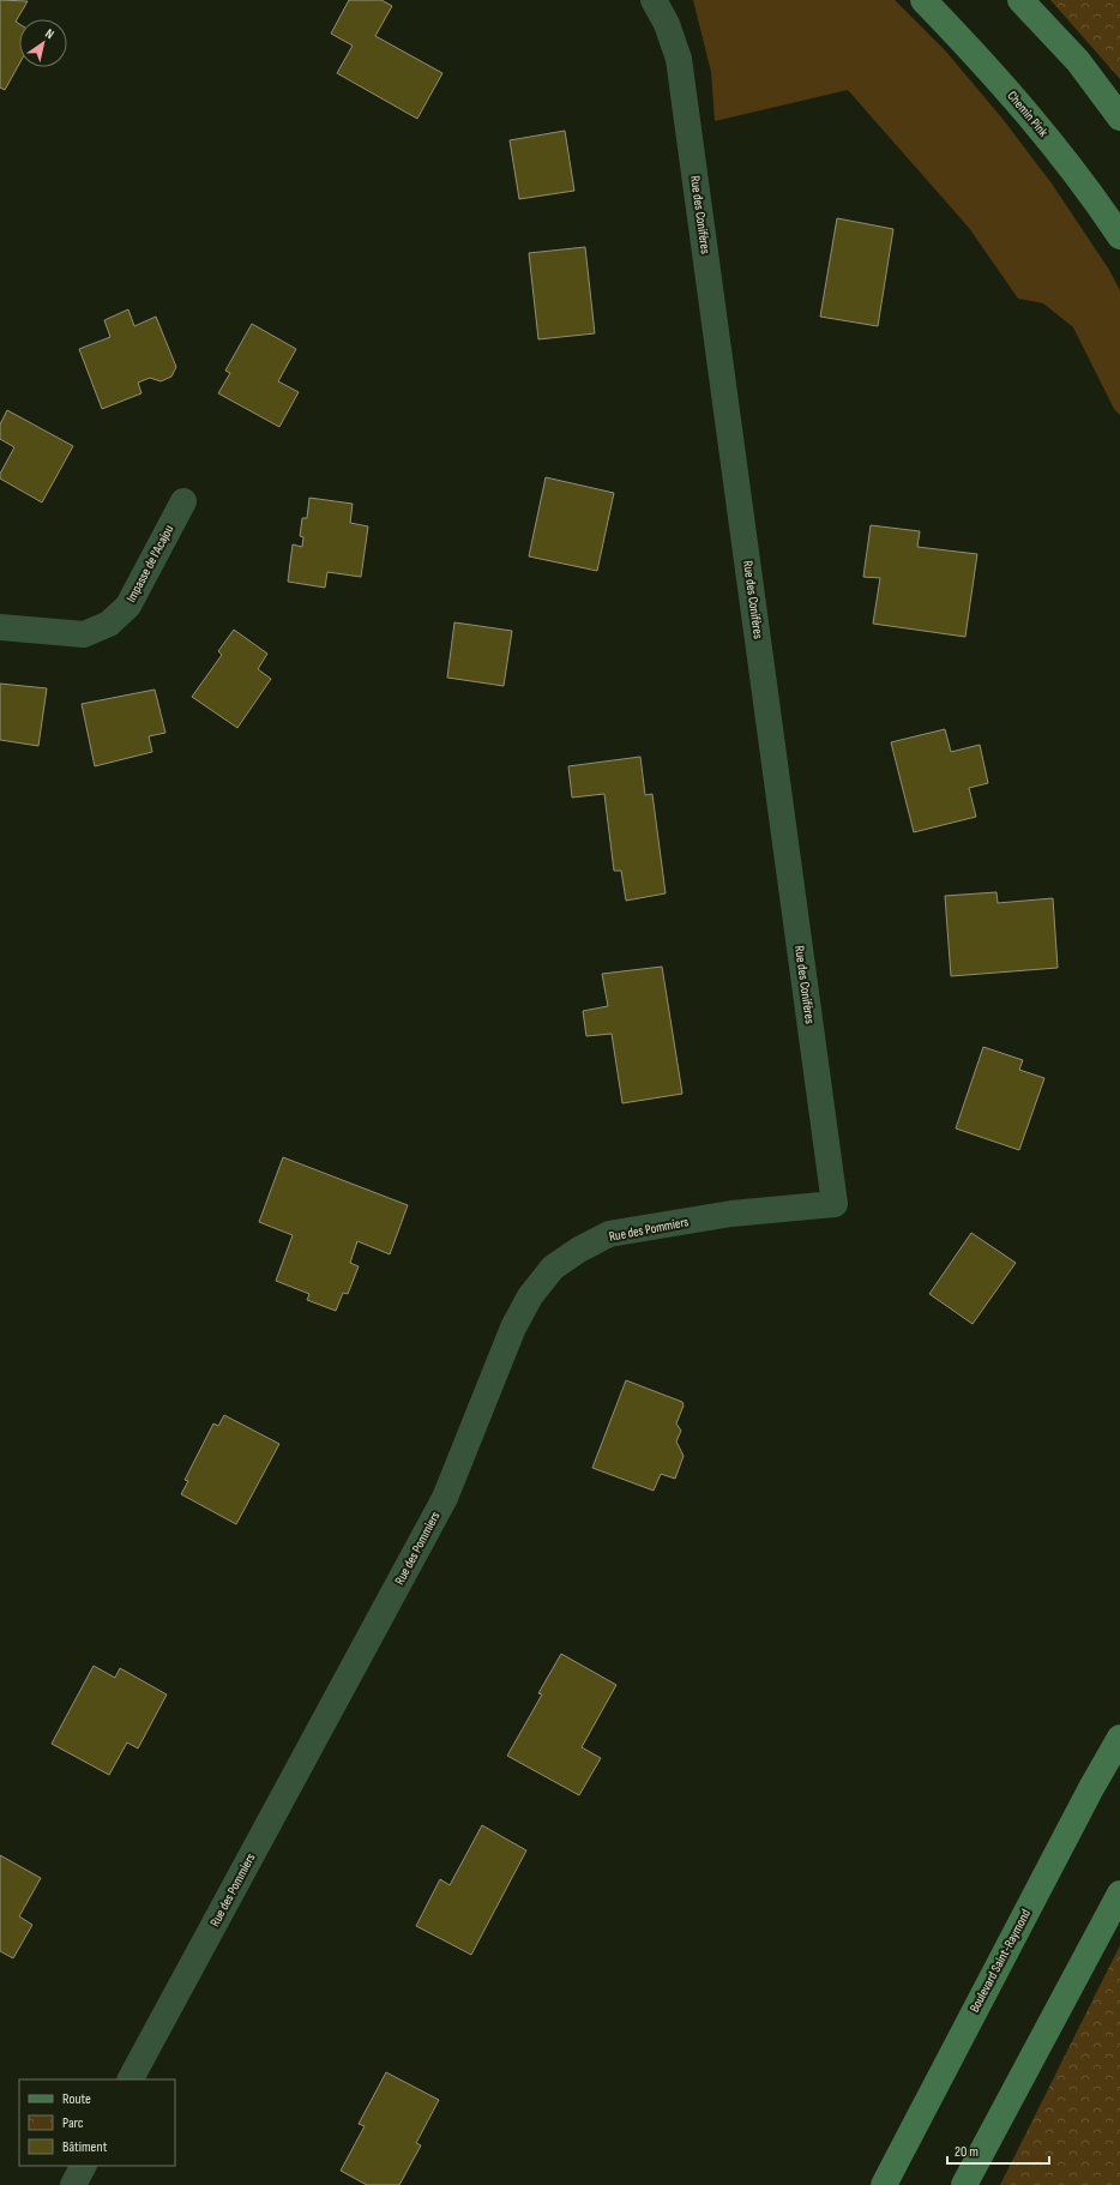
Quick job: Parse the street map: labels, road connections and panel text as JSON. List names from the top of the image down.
{
  "streets": {
    "main road": ["Chemin Pink", "Boulevard Saint-Raymond"],
    "street": ["Rue des Conifères", "Impasse de l'Acajou", "Rue des Pommiers"]
  },
  "crossings": [
    ["Rue des Conifères", "Rue des Pommiers"]
  ],
  "legend": ["Route", "Parc", "Bâtiment"],
  "scale_bar": "20 m",
  "north": "top right"
}
